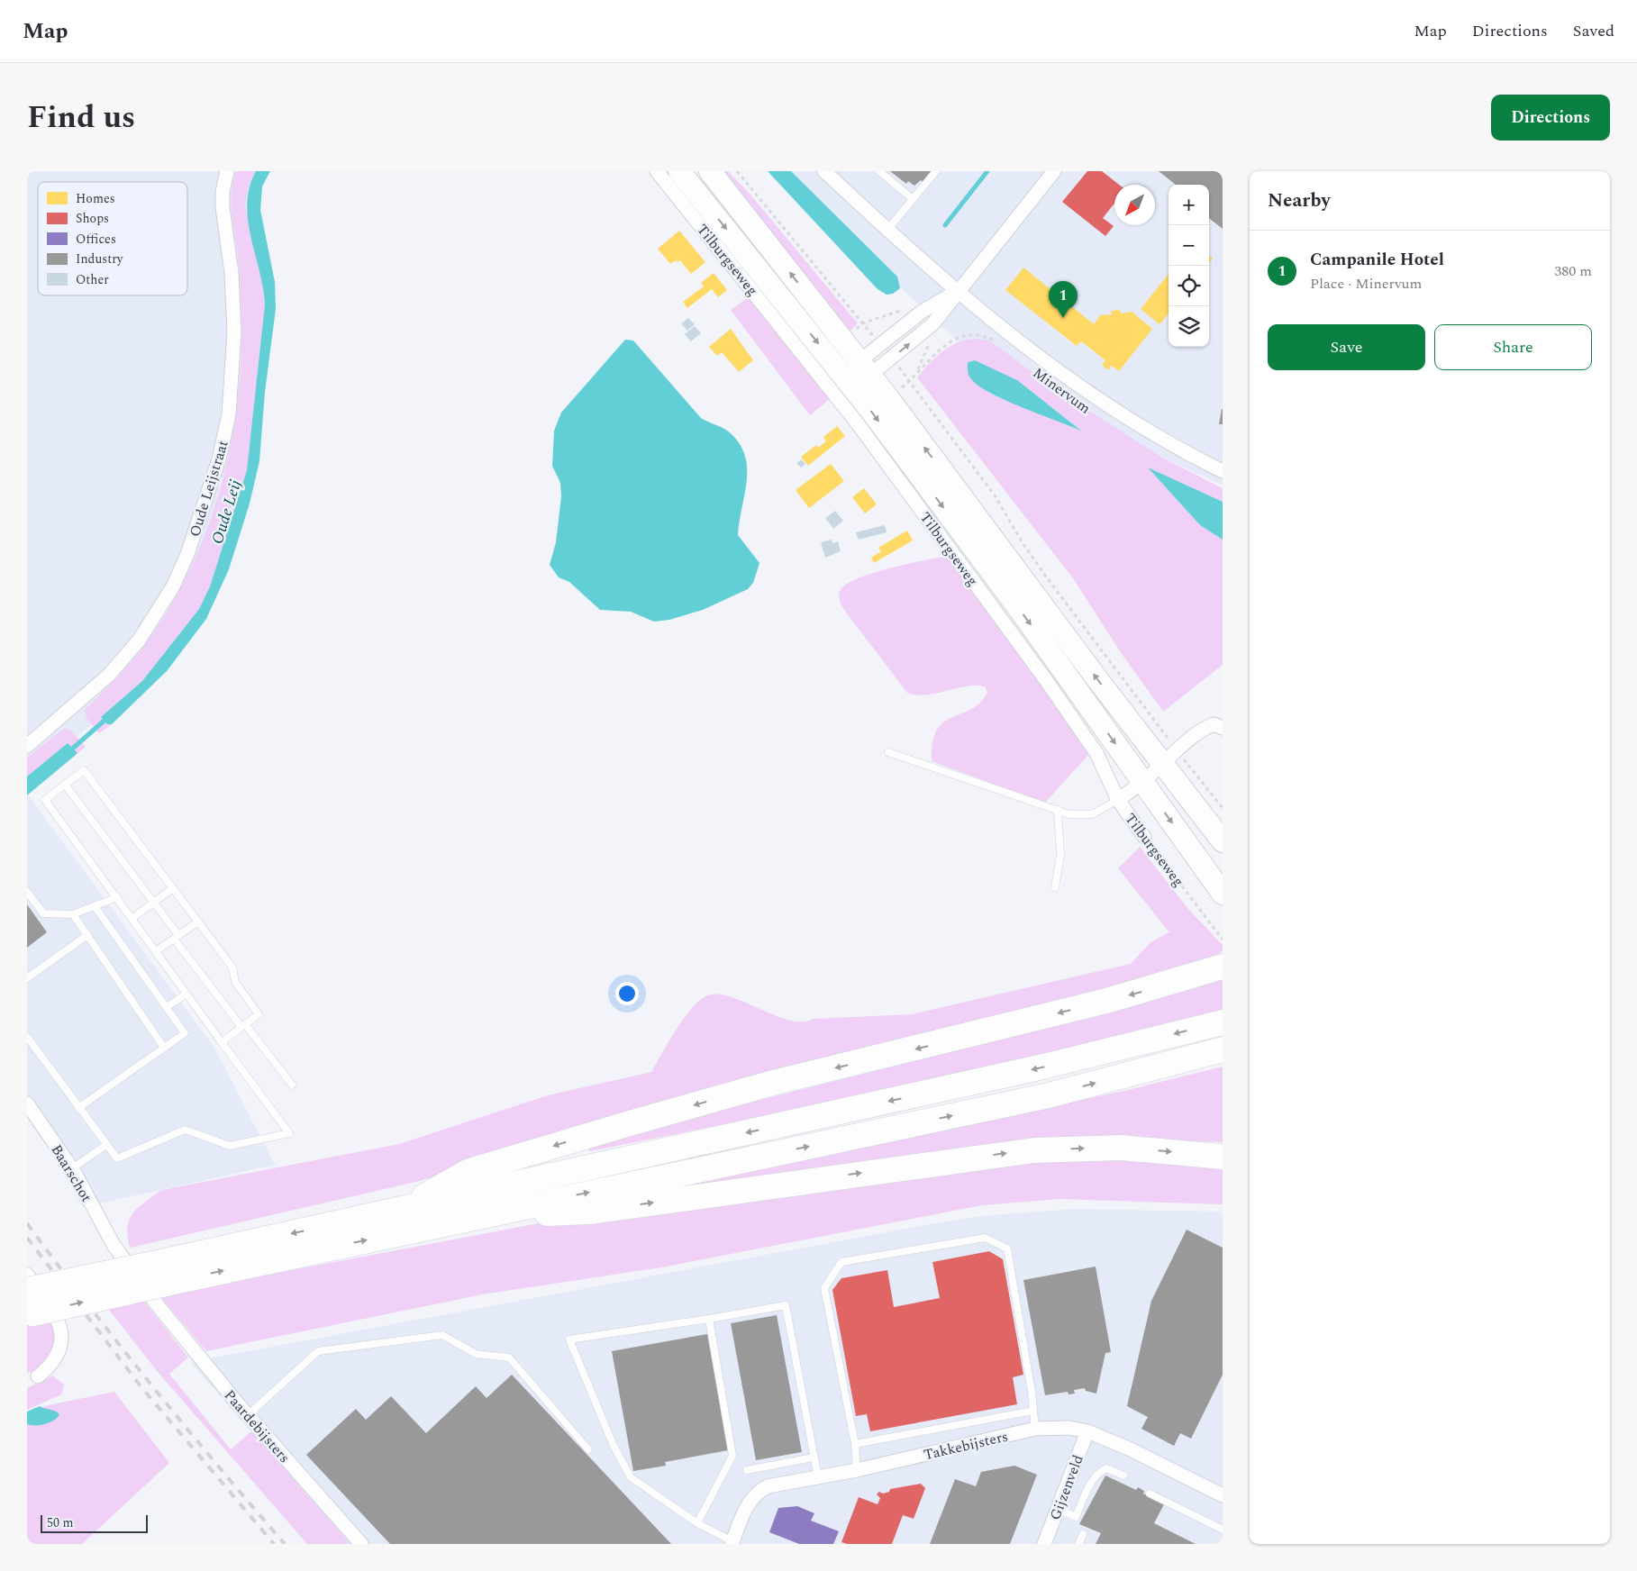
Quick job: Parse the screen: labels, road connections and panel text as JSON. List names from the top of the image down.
{
  "streets": {
    "main road": ["Tilburgseweg"],
    "street": [
      "Minervum",
      "Oude Leijstraat",
      "Baarschot",
      "Paardebijsters",
      "Takkebijsters",
      "Gijzenveld"
    ]
  },
  "crossings": [
    ["Baarschot", "Paardebijsters"],
    ["Takkebijsters", "Gijzenveld"]
  ],
  "water": ["Oude Leij"],
  "legend": [
    "Homes",
    "Shops",
    "Offices",
    "Industry",
    "Other"
  ],
  "scale_bar": "50 m",
  "north": "bottom left",
  "page": {
    "header": "Map",
    "nav": ["Map", "Directions", "Saved"],
    "title": "Find us",
    "buttons": [
      "Directions",
      ["Save", "Share"]
    ],
    "heading": "Nearby",
    "map_buttons": ["+", "−"],
    "list": [
      {
        "mark": "1",
        "name": "Campanile Hotel",
        "note": "Place · Minervum",
        "value": "380 m"
      }
    ],
    "pins": "1",
    "scale": "50 m"
  }
}
